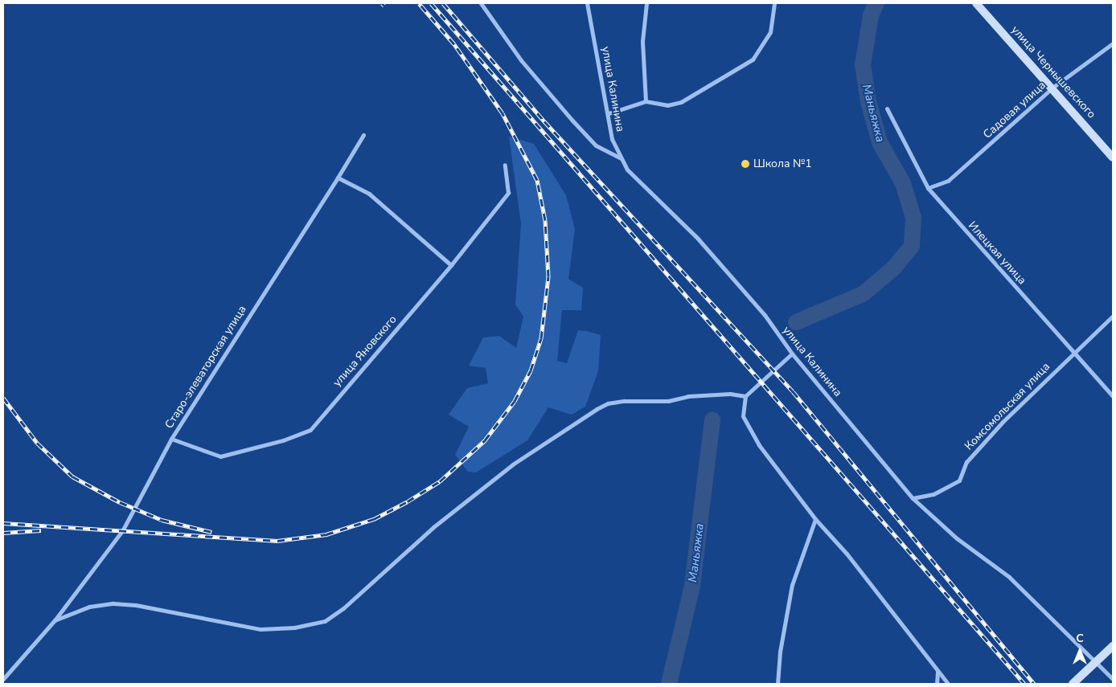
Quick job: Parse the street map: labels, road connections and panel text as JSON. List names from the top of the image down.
{
  "streets": {
    "street": [
      "улица Чернышевского",
      "улица Калинина",
      "Садовая улица",
      "Илецкая улица",
      "улица Яновского",
      "Старо-элеваторская улица",
      "Комсомольская улица"
    ]
  },
  "crossings": [
    ["улица Чернышевского", "Садовая улица"],
    ["улица Калинина", "Комсомольская улица"],
    ["Садовая улица", "Илецкая улица"],
    ["Илецкая улица", "Комсомольская улица"],
    ["улица Яновского", "Старо-элеваторская улица"]
  ],
  "water": ["Маньяжка"],
  "places": ["Школа №1"],
  "north": "top"
}
